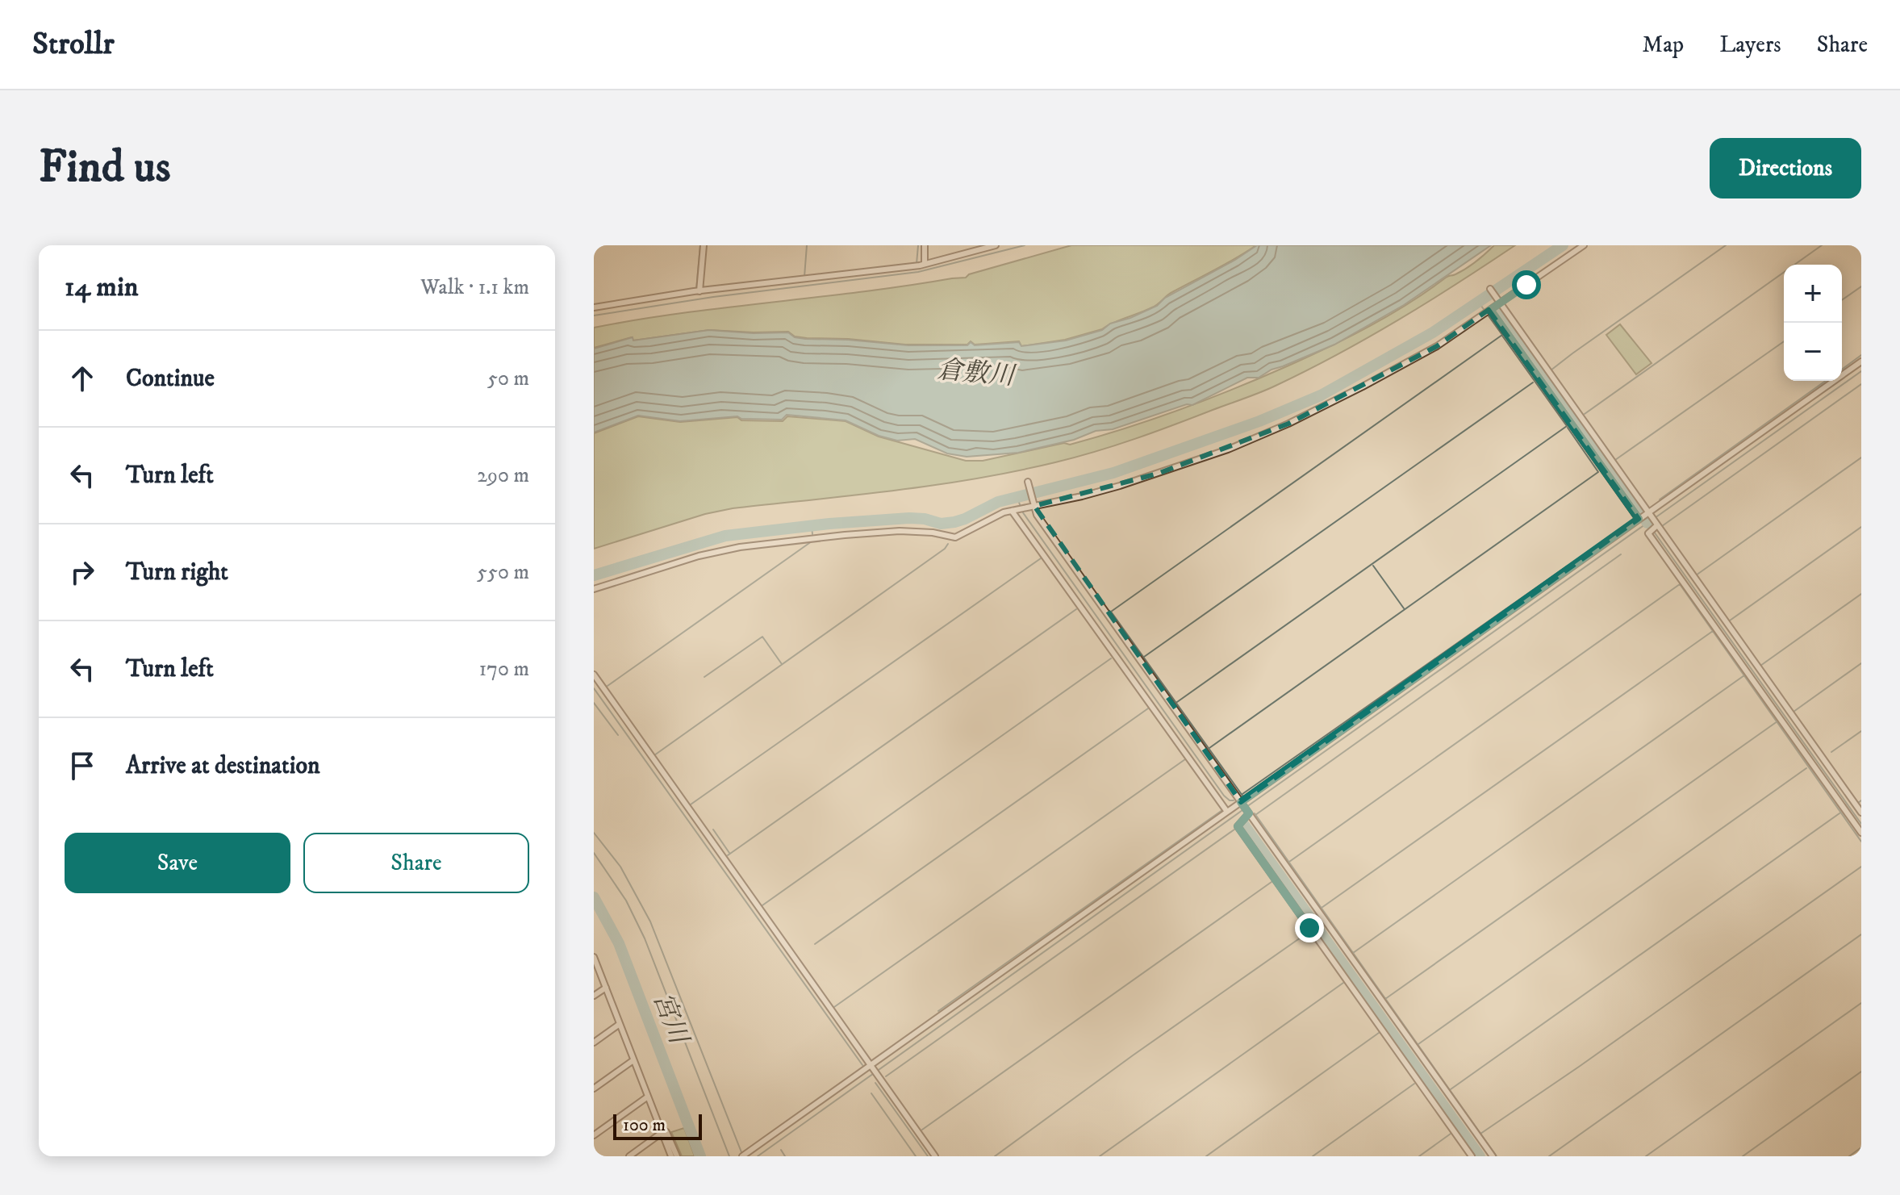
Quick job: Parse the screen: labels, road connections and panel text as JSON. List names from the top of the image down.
{
  "water": ["倉敷川", "宮川"],
  "scale_bar": "100 m",
  "page": {
    "header": "Strollr",
    "nav": ["Map", "Layers", "Share"],
    "buttons": [
      "Directions",
      ["Save", "Share"]
    ],
    "title": "Find us",
    "heading": ["14 min", "Walk · 1.1 km"],
    "map_buttons": ["+", "−"],
    "list": [
      ["Continue", "50 m"],
      ["Turn left", "290 m"],
      ["Turn right", "550 m"],
      ["Turn left", "170 m"],
      "Arrive at destination"
    ],
    "scale": "100 m"
  }
}
